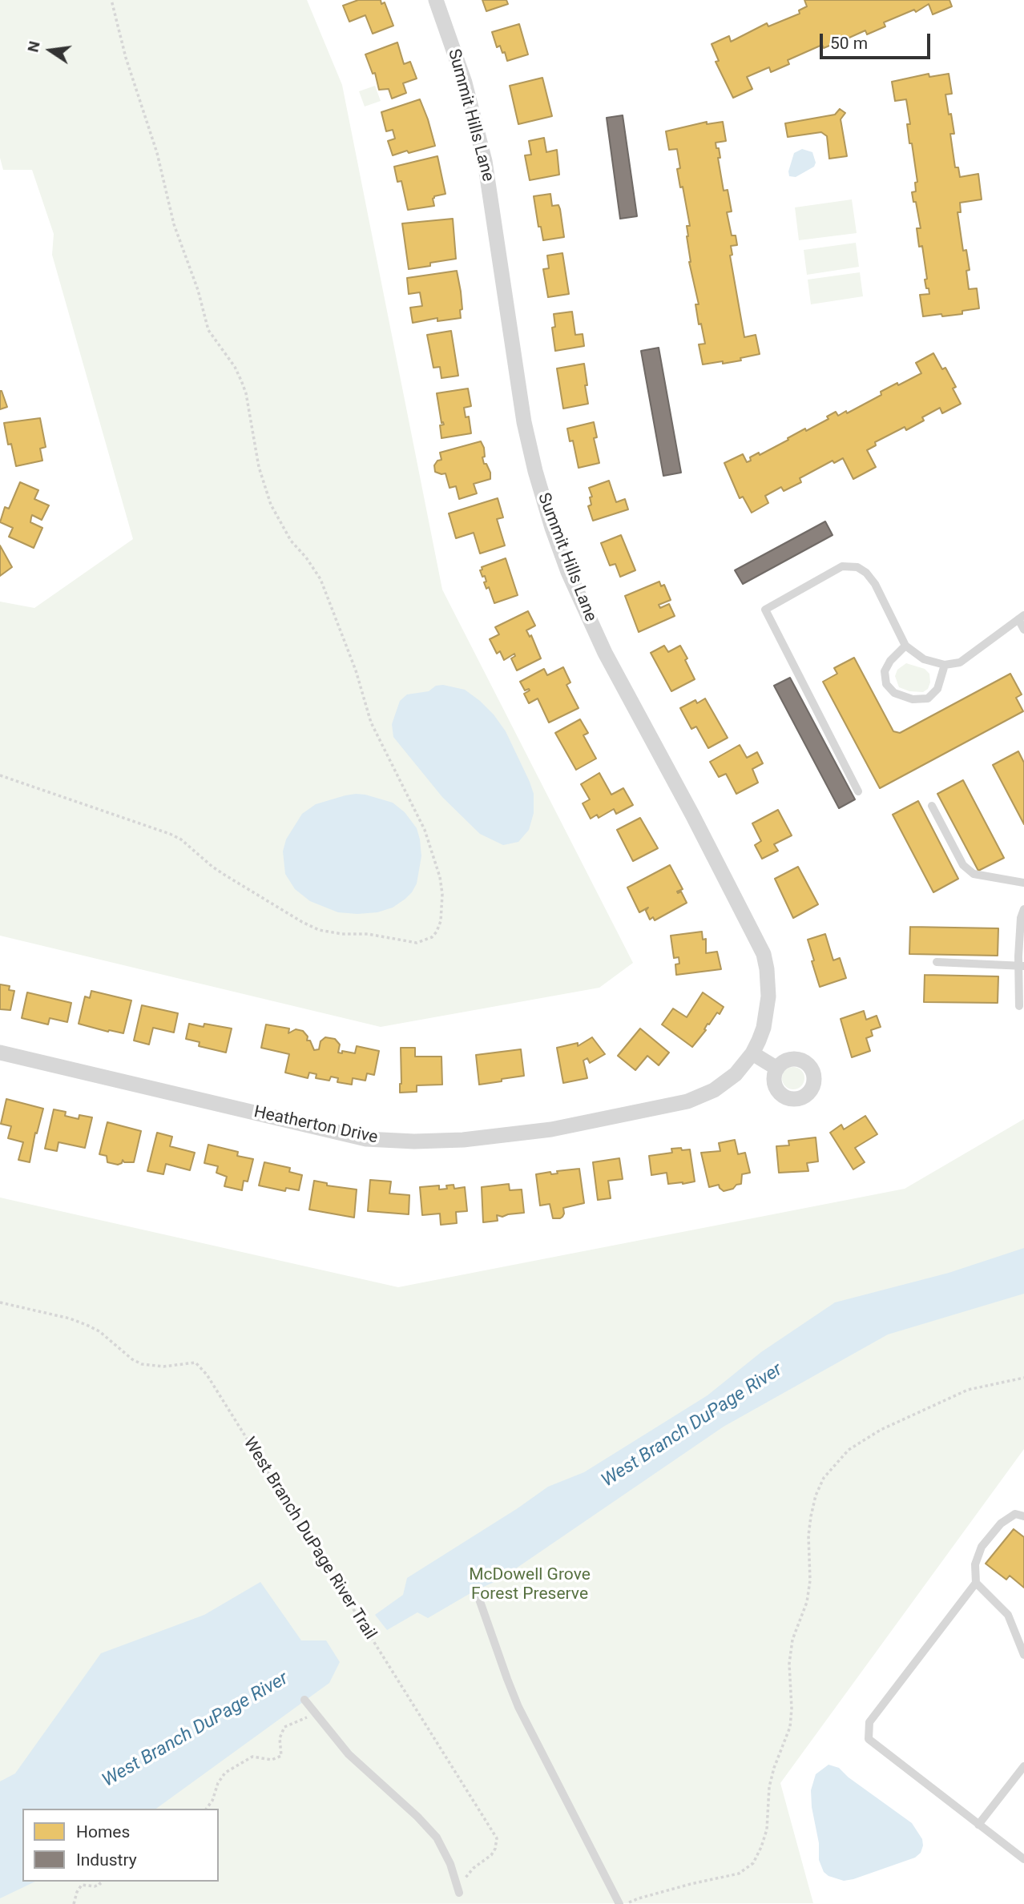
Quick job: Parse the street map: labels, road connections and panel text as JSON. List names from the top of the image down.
{
  "streets": {
    "street": ["Summit Hills Lane", "Heatherton Drive"],
    "path": ["West Branch DuPage River Trail"]
  },
  "crossings": [
    ["Summit Hills Lane", "Heatherton Drive"]
  ],
  "water": ["West Branch DuPage River"],
  "parks": ["McDowell Grove Forest Preserve"],
  "legend": ["Homes", "Industry"],
  "scale_bar": "50 m",
  "north": "left"
}
